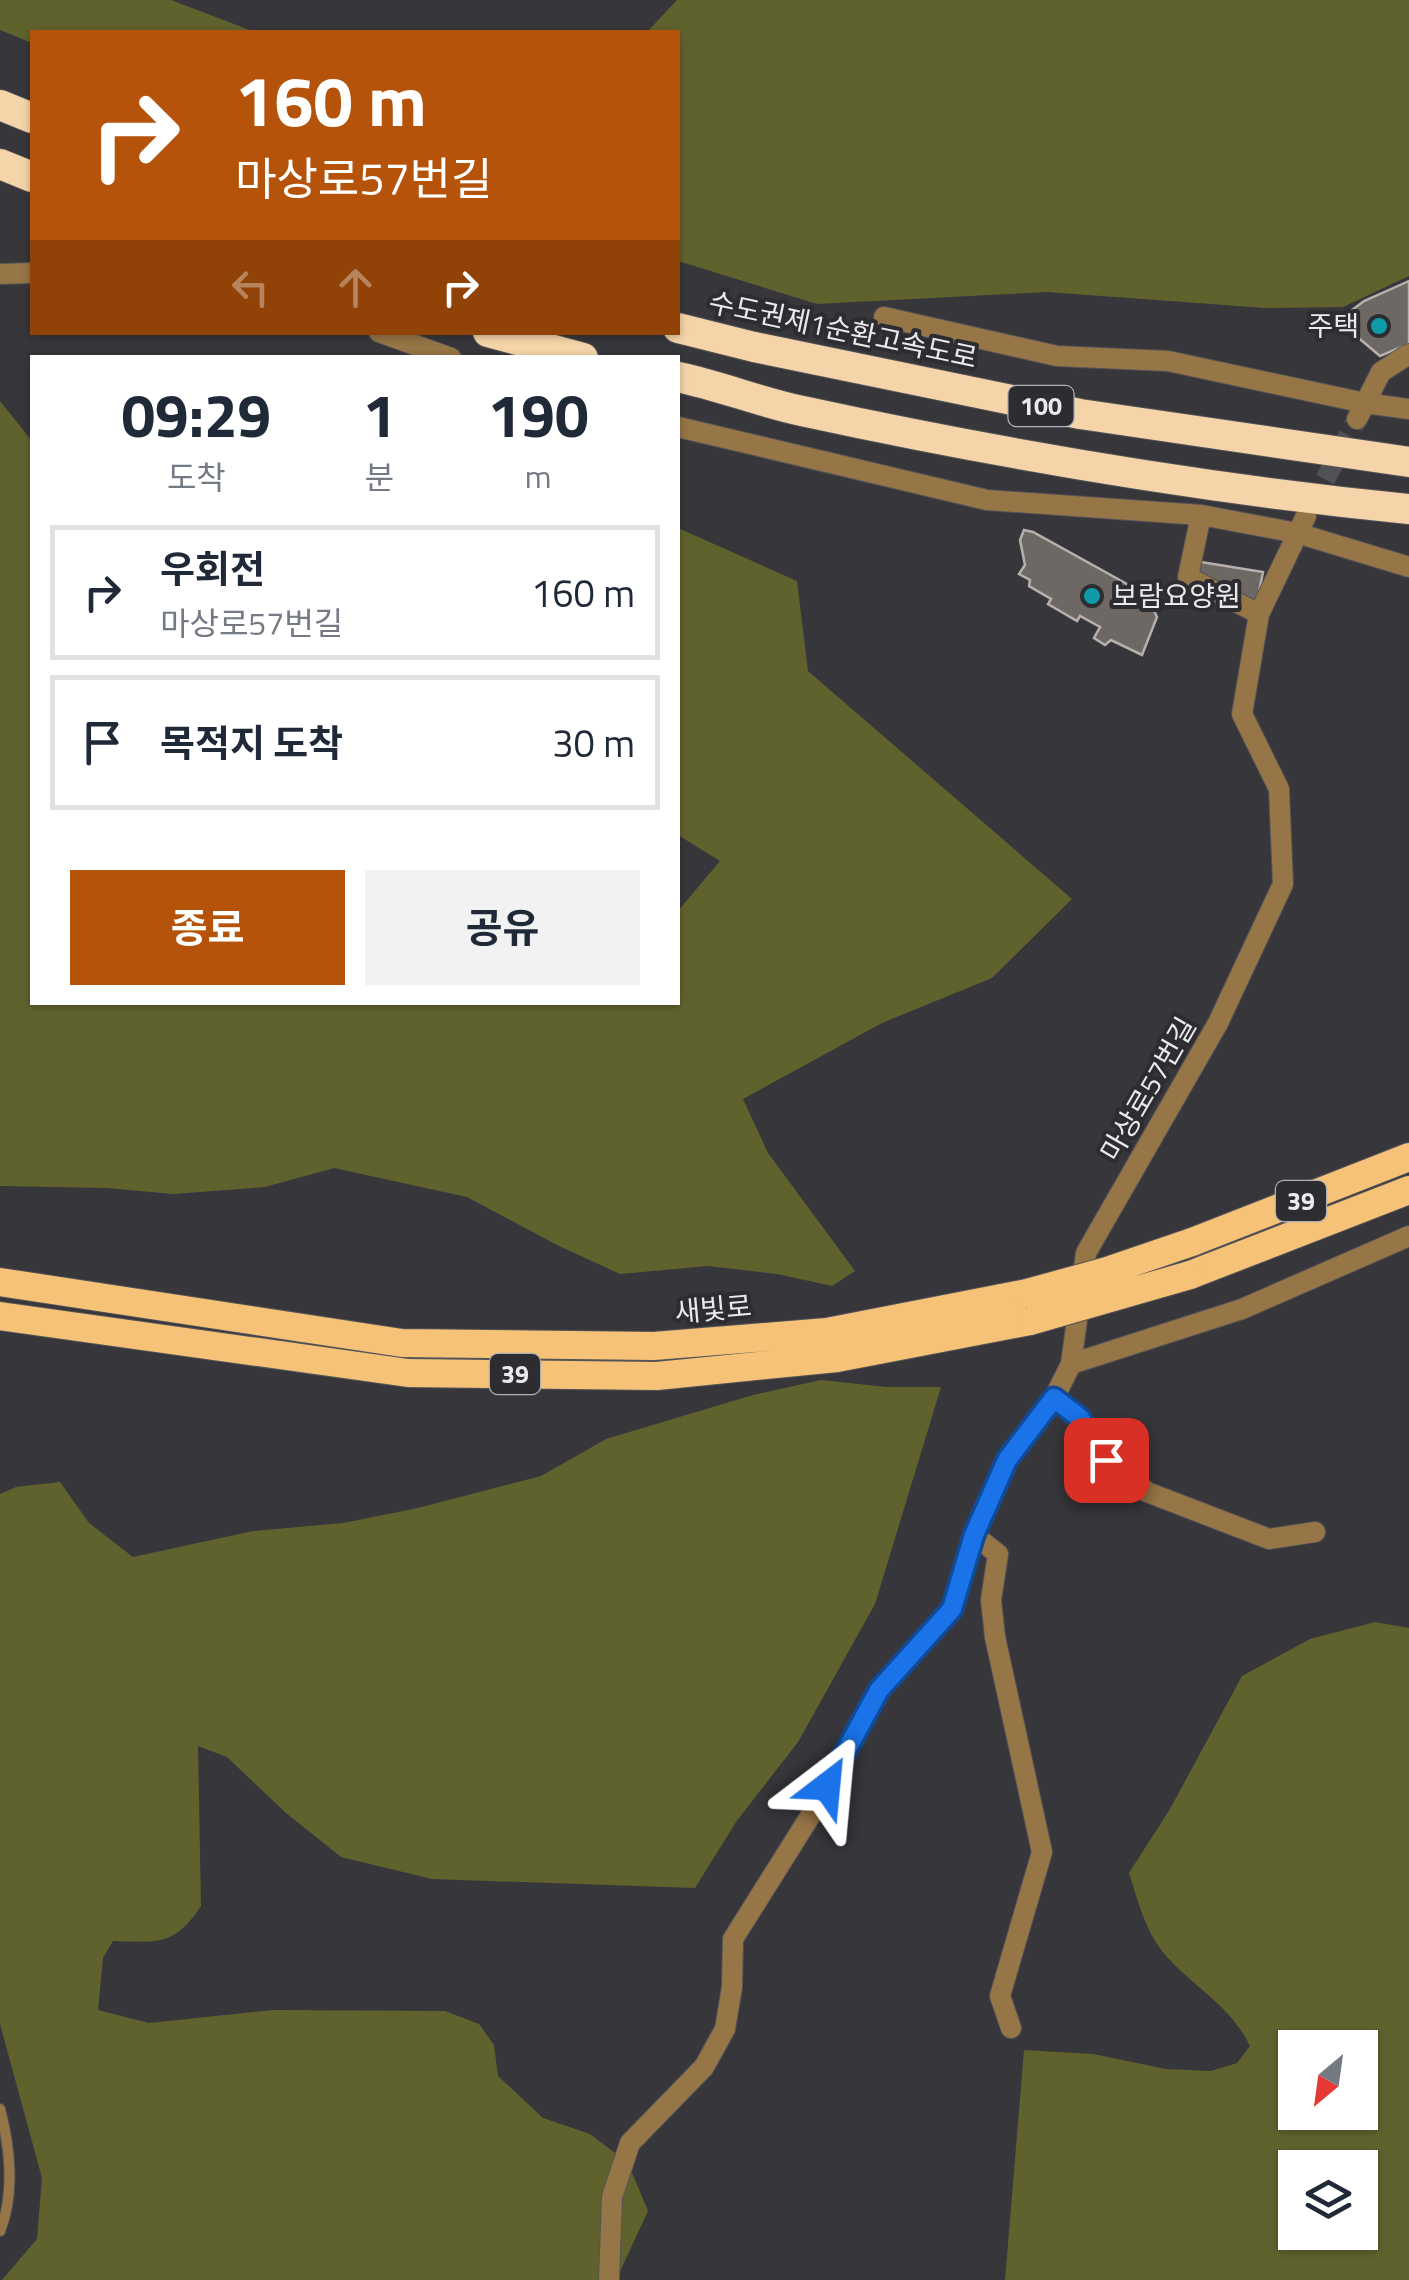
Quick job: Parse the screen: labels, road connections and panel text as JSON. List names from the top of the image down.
{
  "streets": {
    "highway": [
      "수도권제1순환고속도로",
      "100",
      "39",
      "새빛로"
    ],
    "street": ["마상로57번길"]
  },
  "places": ["주택", "보람요양원"],
  "north": "bottom left",
  "page": {
    "turn": ["160 m", "마상로57번길"],
    "eta": [
      "09:29",
      "도착",
      "1",
      "분",
      "190",
      "m"
    ],
    "list": [
      {
        "name": "우회전",
        "note": "마상로57번길",
        "value": "160 m"
      },
      {
        "name": "목적지 도착",
        "value": "30 m"
      }
    ],
    "buttons": ["종료", "공유"]
  }
}
